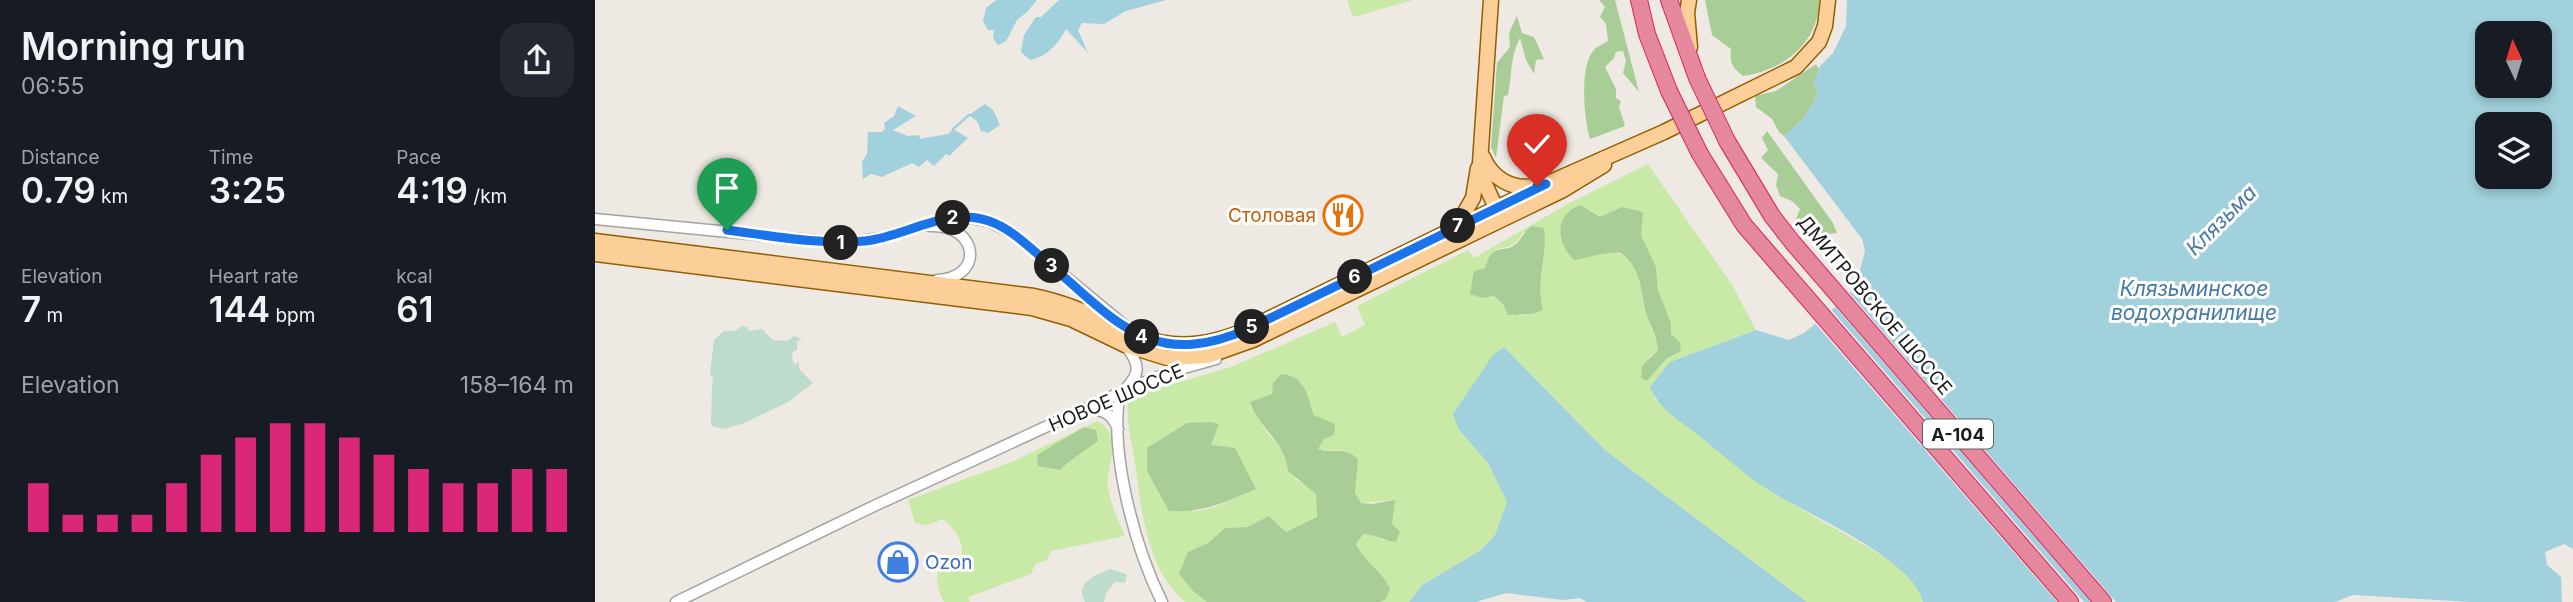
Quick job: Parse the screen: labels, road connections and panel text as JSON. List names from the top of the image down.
{
  "streets": {
    "highway": ["ДМИТРОВСКОЕ ШОССЕ", "А-104"],
    "main road": ["НОВОЕ ШОССЕ"]
  },
  "water": ["Клязьма", "Клязьминское водохранилище"],
  "places": {
    "restaurant": ["Столовая"],
    "shop": ["Ozon"]
  },
  "north": "top",
  "page": {
    "heading": ["Morning run", "06:55"],
    "stats": [
      ["Distance", "0.79 km"],
      ["Time", "3:25"],
      ["Pace", "4:19 /km"],
      ["Elevation", "7 m"],
      ["Heart rate", "144 bpm"],
      ["kcal", "61"]
    ],
    "pins": [
      "2",
      "7",
      "1",
      "3",
      "6",
      "5",
      "4"
    ],
    "chart": ["Elevation", "158–164 m"]
  }
}
